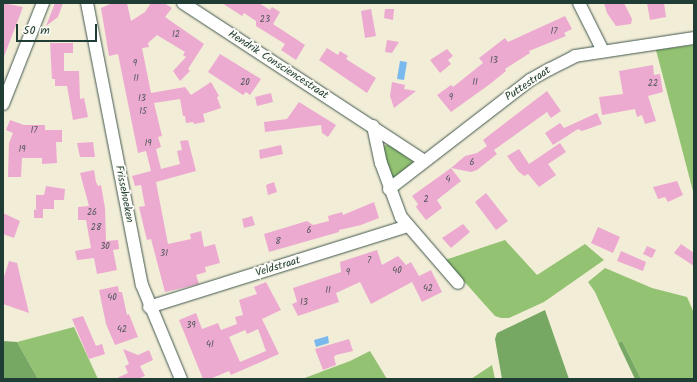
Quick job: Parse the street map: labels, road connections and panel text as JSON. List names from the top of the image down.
{
  "streets": {
    "street": [
      "Hendrik Consciencestraat",
      "Puttestraat",
      "Frissehoeken",
      "Veldstraat"
    ]
  },
  "crossings": [
    ["Hendrik Consciencestraat", "Puttestraat"],
    ["Frissehoeken", "Veldstraat"]
  ],
  "house_numbers": [
    "23",
    "17",
    "12",
    "13",
    "9",
    "11",
    "20",
    "11",
    "22",
    "9",
    "13",
    "15",
    "17",
    "19",
    "19",
    "6",
    "4",
    "2",
    "26",
    "28",
    "6",
    "8",
    "30",
    "31",
    "7",
    "40",
    "9",
    "42",
    "11",
    "40",
    "13",
    "39",
    "42",
    "41"
  ],
  "scale_bar": "50 m"
}
